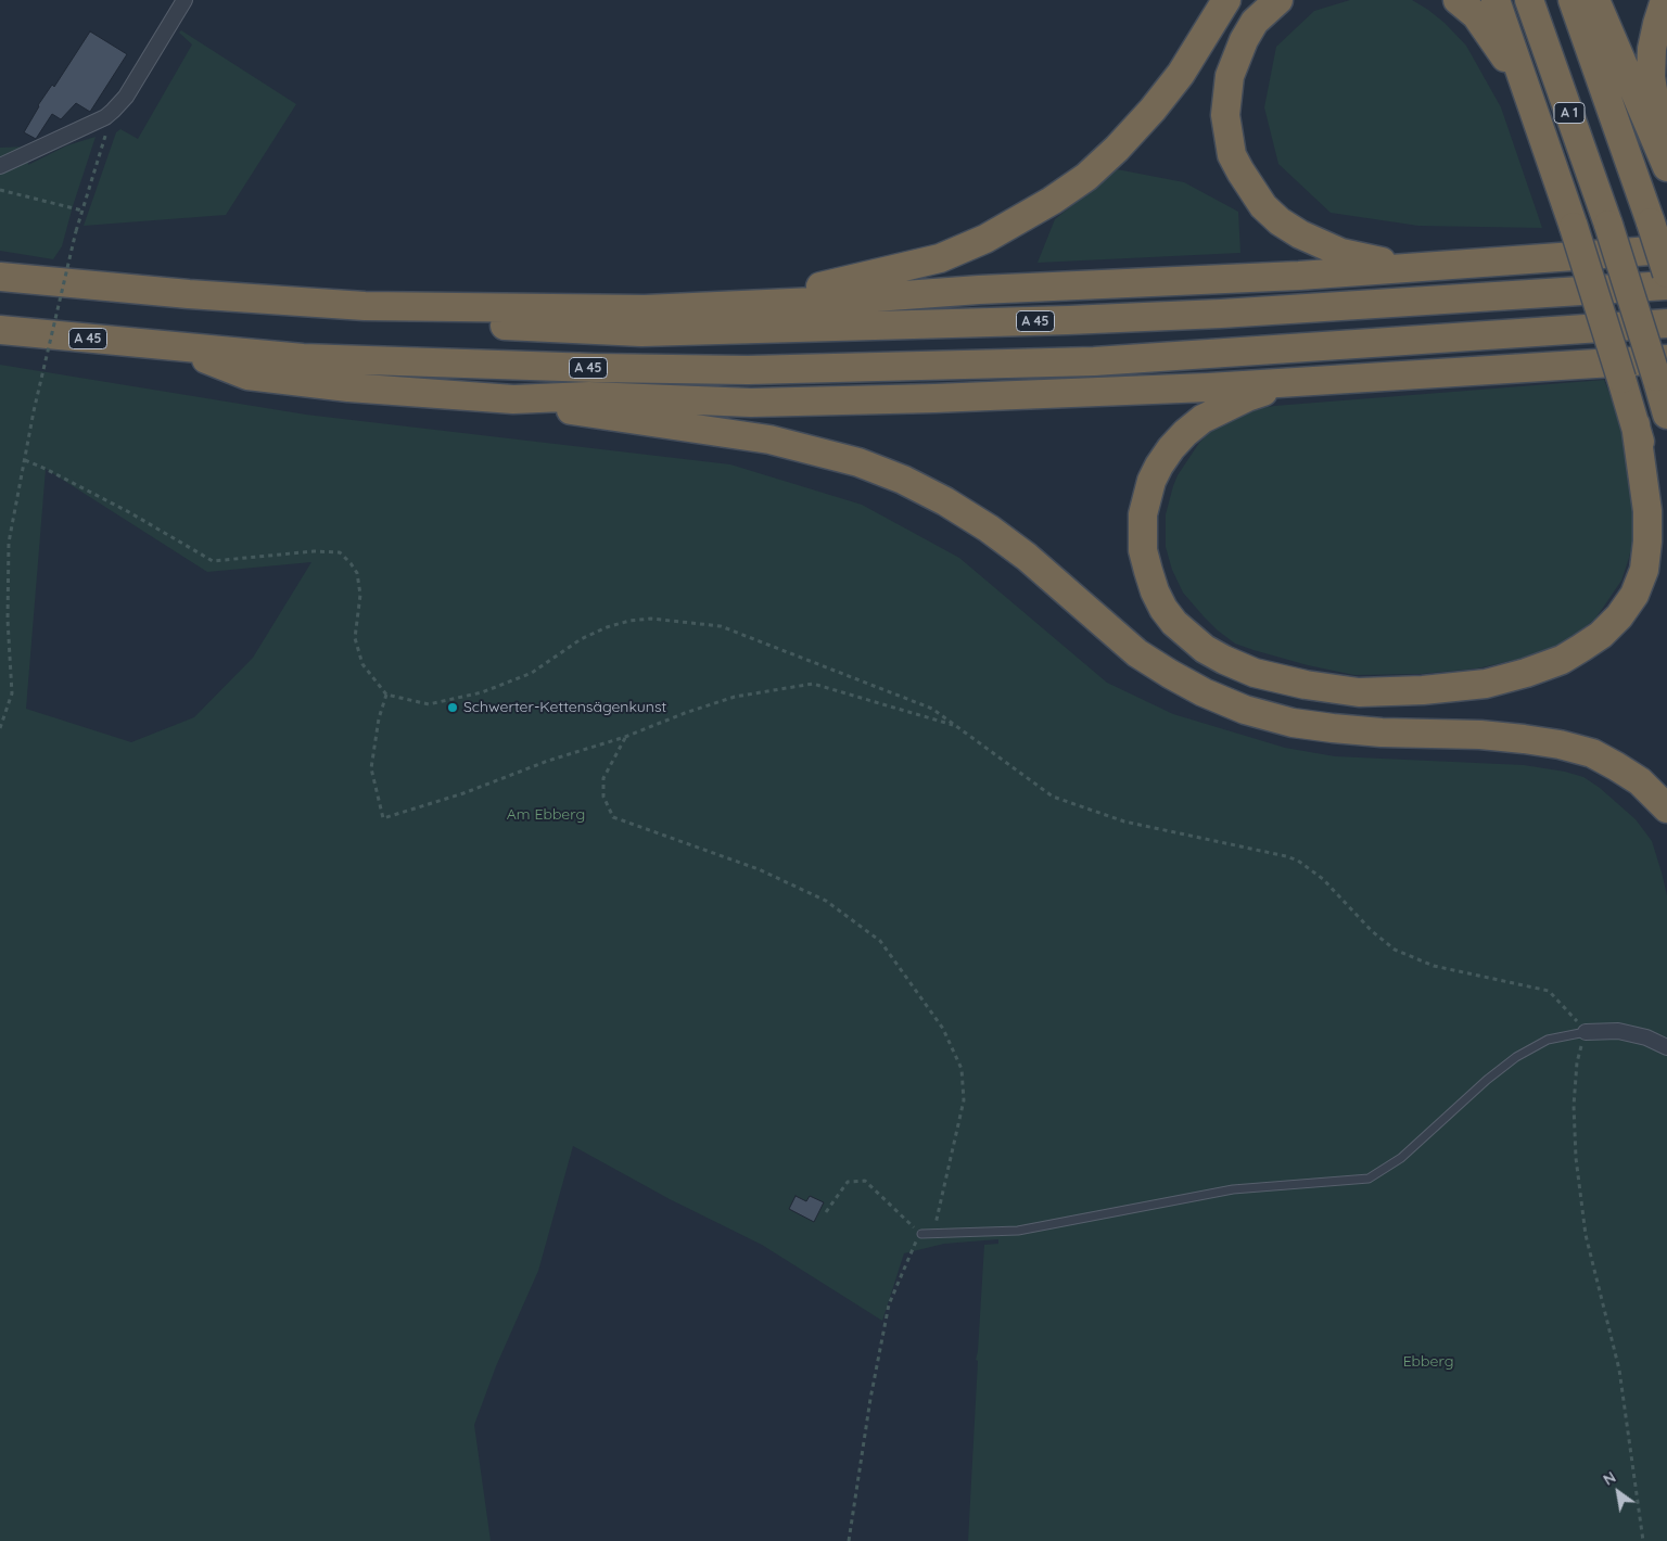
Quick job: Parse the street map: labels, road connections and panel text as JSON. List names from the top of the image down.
{
  "streets": {
    "highway": ["A 1", "A 45"]
  },
  "parks": ["Am Ebberg", "Ebberg"],
  "places": ["Schwerter-Kettensägenkunst"],
  "north": "top left"
}
